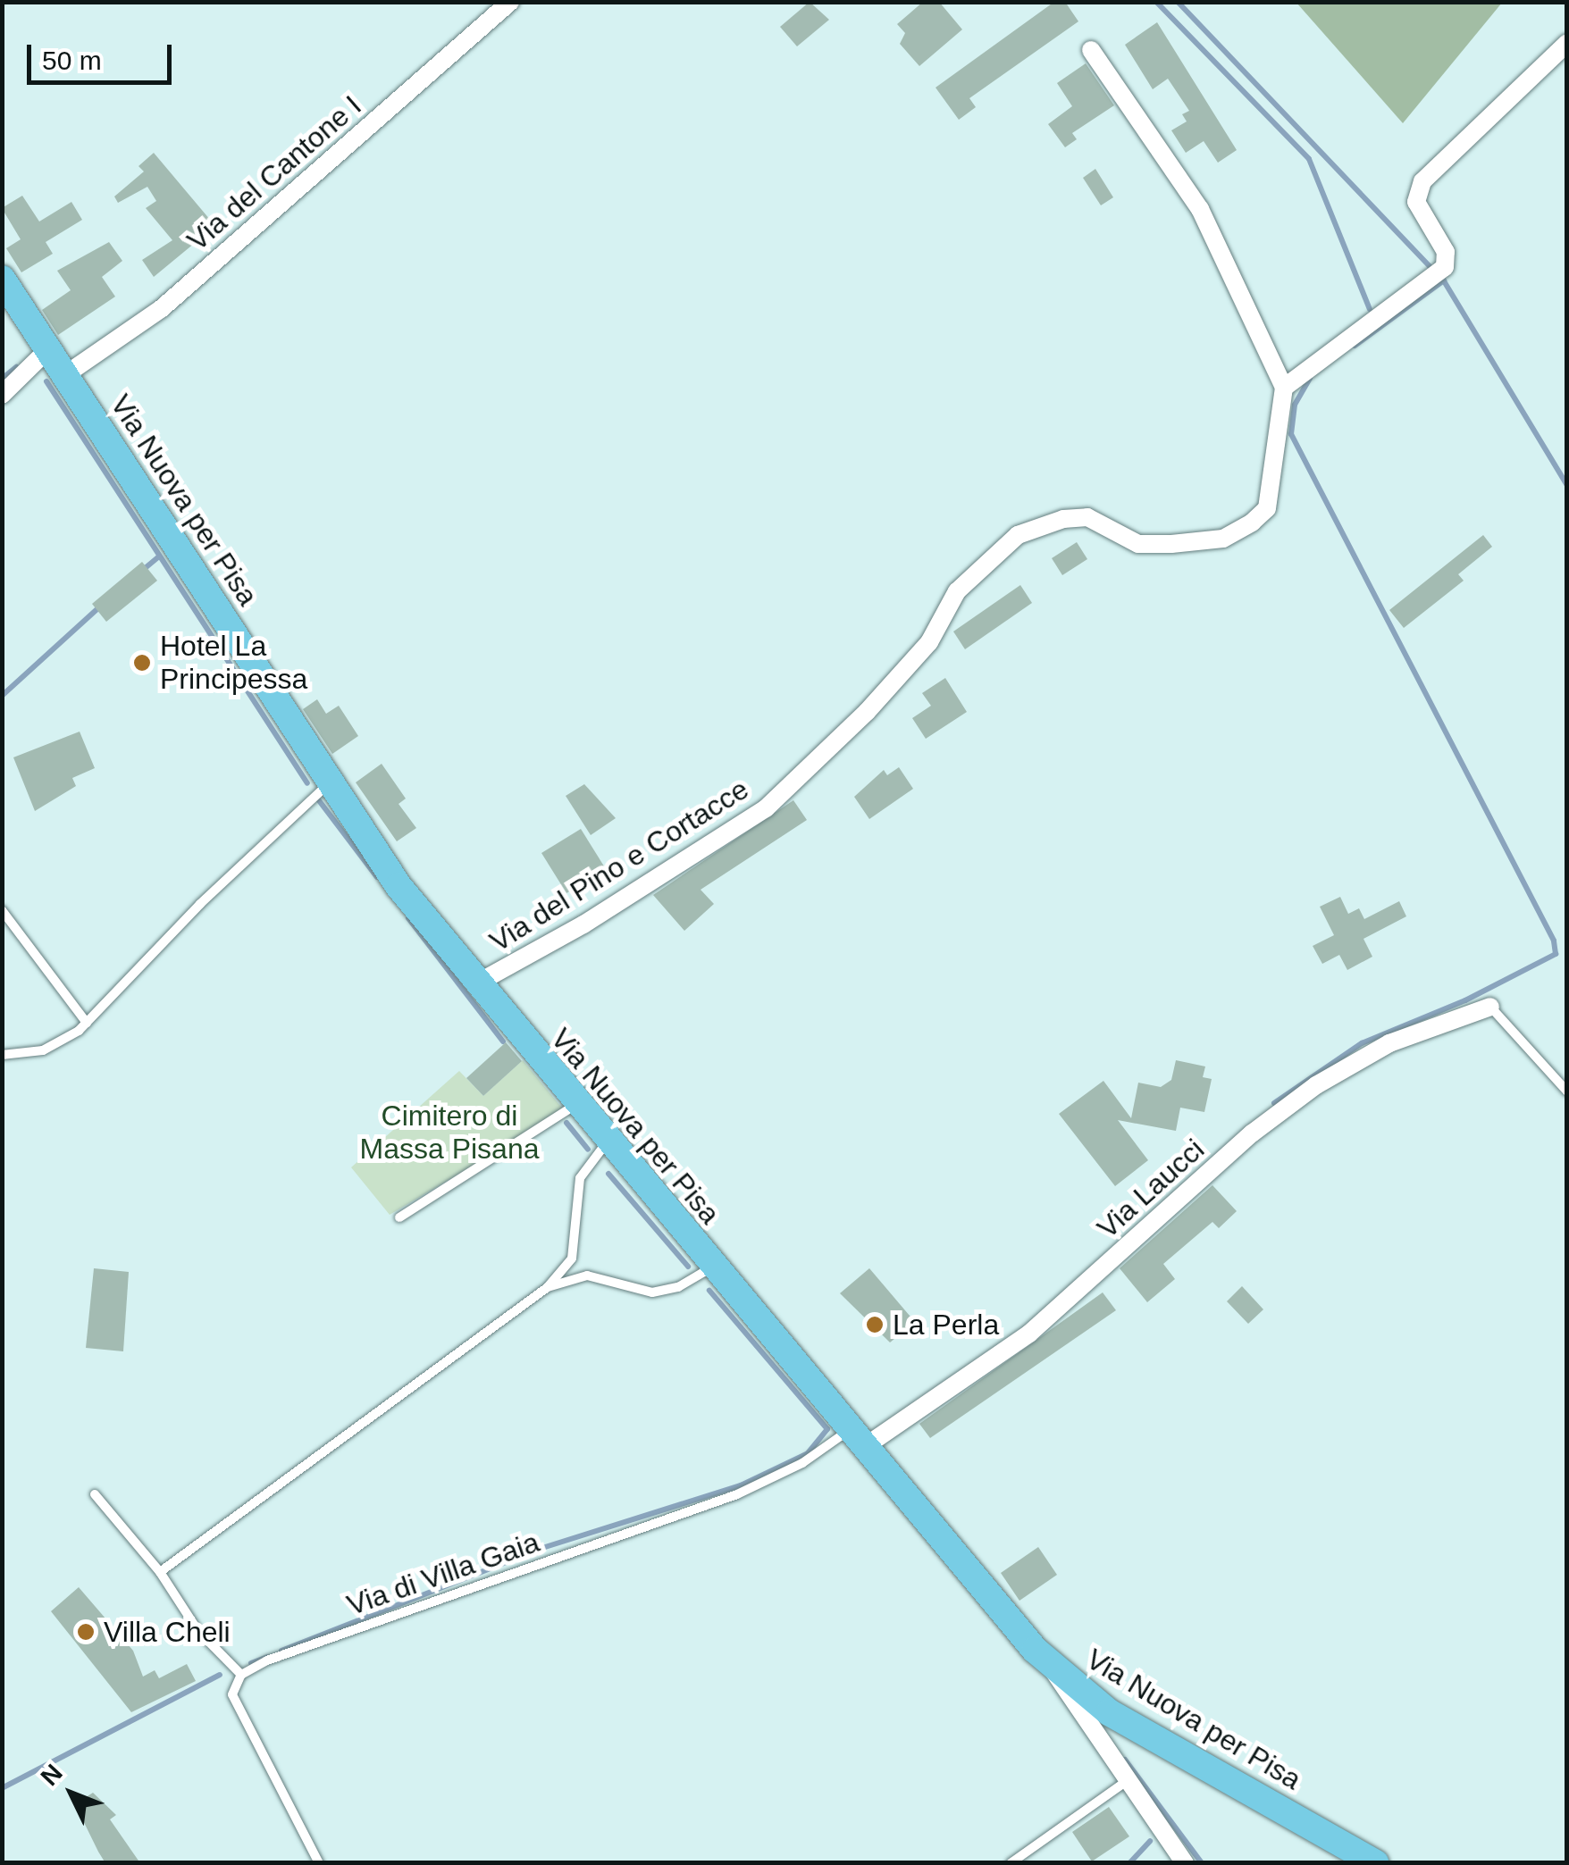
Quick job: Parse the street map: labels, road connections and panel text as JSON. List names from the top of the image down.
{
  "streets": {
    "main road": ["Via Nuova per Pisa"],
    "street": ["Via del Cantone I", "Via del Pino e Cortacce", "Via Laucci"],
    "lane": ["Via di Villa Gaia"]
  },
  "crossings": [
    ["Via del Cantone I", "Via Nuova per Pisa"],
    ["Via Nuova per Pisa", "Via del Pino e Cortacce"],
    ["Via Nuova per Pisa", "Via Laucci"],
    ["Via Nuova per Pisa", "Via di Villa Gaia"],
    ["Via Laucci", "Via di Villa Gaia"]
  ],
  "parks": ["Cimitero di Massa Pisana"],
  "places": ["Hotel La Principessa", "La Perla", "Villa Cheli"],
  "scale_bar": "50 m",
  "north": "top left"
}
